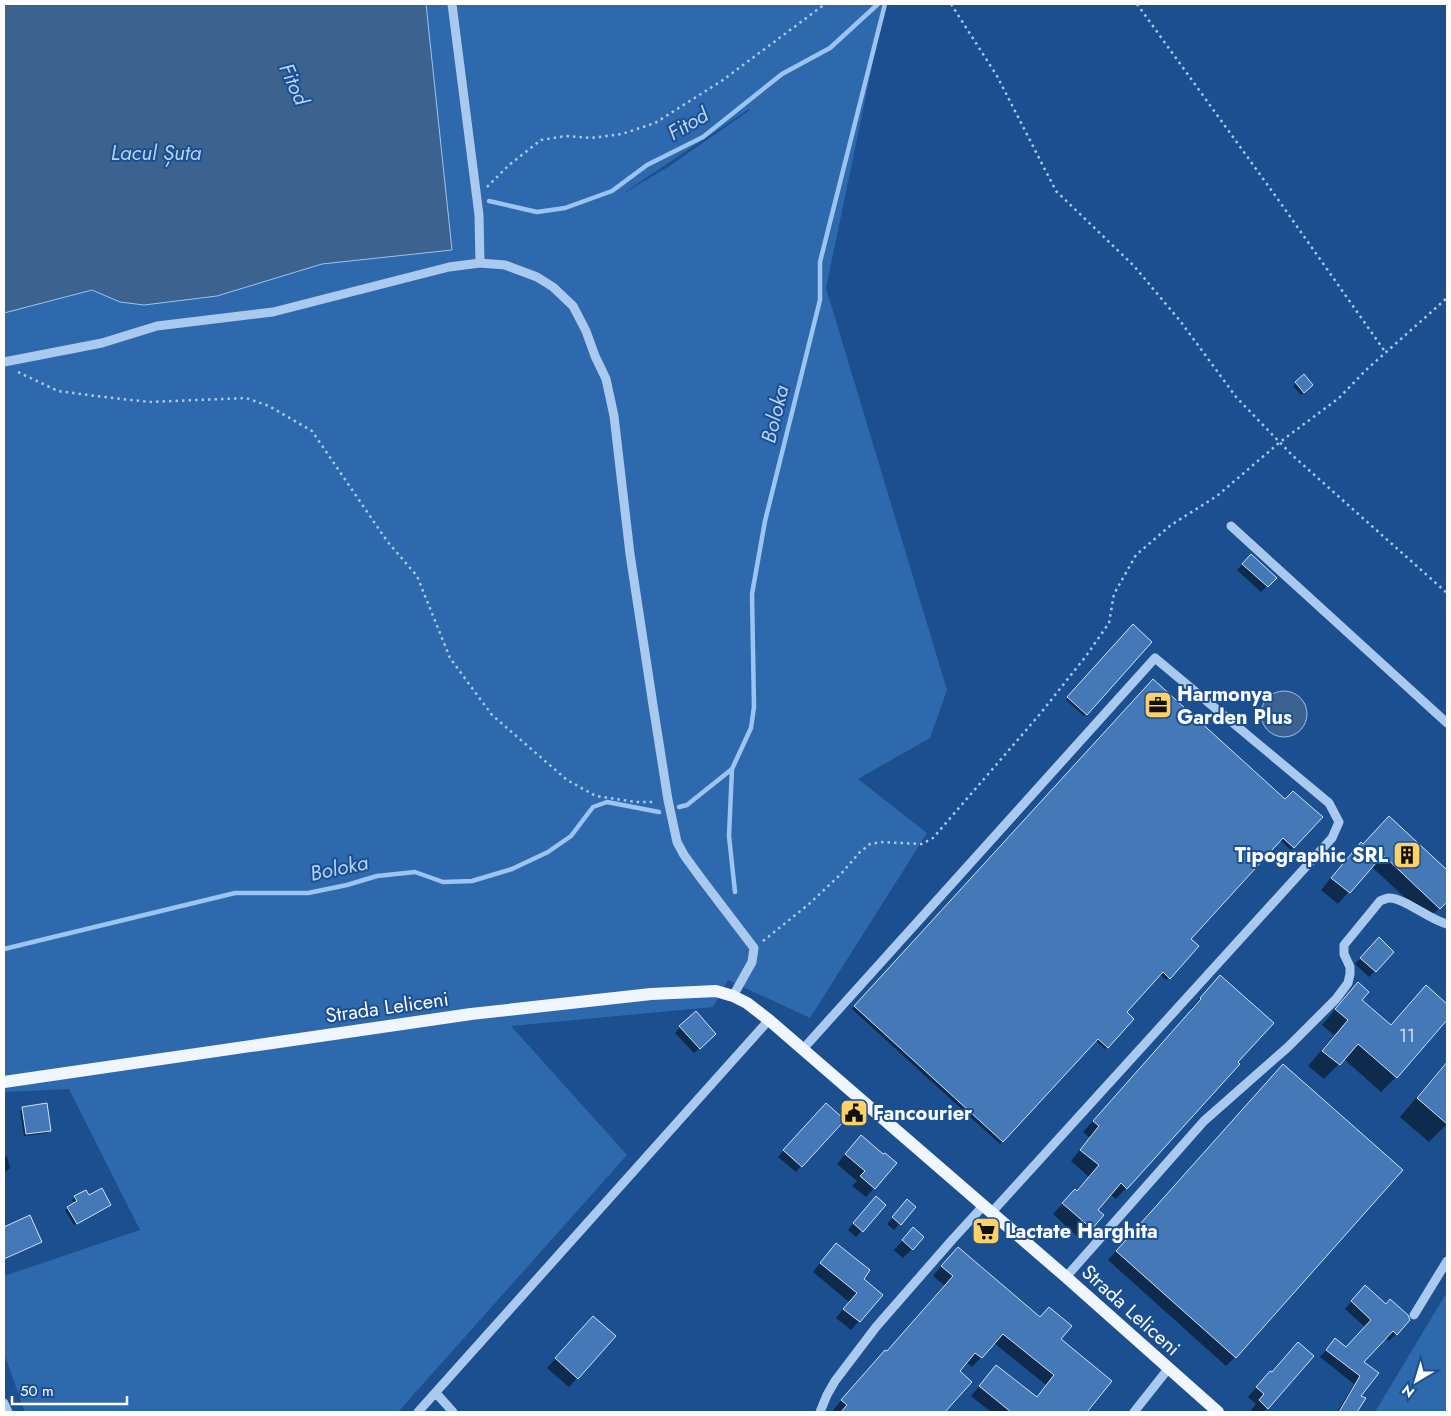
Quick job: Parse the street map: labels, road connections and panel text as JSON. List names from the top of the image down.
{
  "streets": {
    "main road": ["Strada Leliceni"]
  },
  "water": ["Fitod", "Lacul Șuta", "Boloka"],
  "places": {
    "office": ["Harmonya Garden Plus"],
    "building": ["Tipographic SRL"],
    "public building": ["Fancourier"],
    "supermarket": ["Lactate Harghita"]
  },
  "house_numbers": ["11"],
  "scale_bar": "50 m",
  "north": "bottom left"
}
